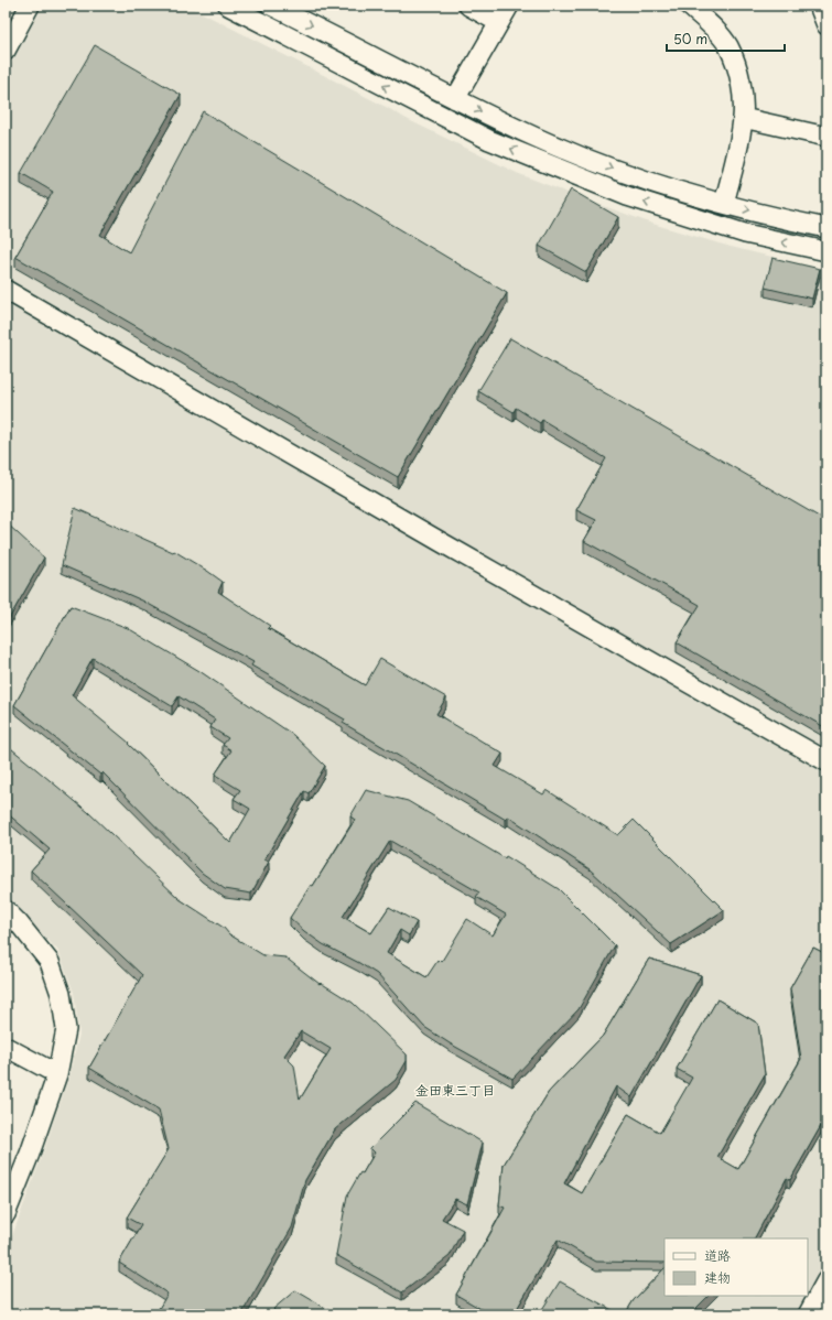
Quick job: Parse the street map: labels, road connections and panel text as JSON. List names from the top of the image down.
{
  "districts": ["金田東三丁目"],
  "legend": ["道路", "建物"],
  "scale_bar": "50 m"
}
